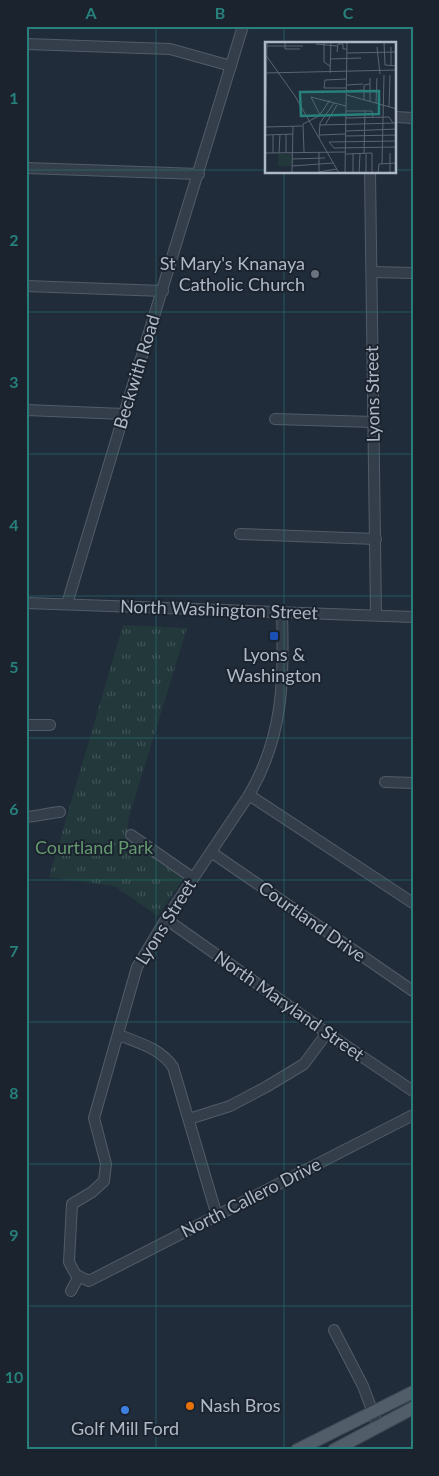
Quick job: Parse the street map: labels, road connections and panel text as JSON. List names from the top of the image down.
{
  "streets": {
    "street": [
      "Beckwith Road",
      "Lyons Street",
      "North Washington Street",
      "Courtland Drive",
      "North Maryland Street",
      "North Callero Drive"
    ]
  },
  "crossings": [
    ["Beckwith Road", "North Washington Street"],
    ["Lyons Street", "North Washington Street"],
    ["Lyons Street", "Courtland Drive"],
    ["Lyons Street", "North Maryland Street"],
    ["Lyons Street", "North Callero Drive"]
  ],
  "parks": ["Courtland Park"],
  "places": {
    "other": ["St Mary's Knanaya Catholic Church", "Nash Bros", "Golf Mill Ford"],
    "transit": ["Lyons & Washington"]
  },
  "grid": {
    "columns": ["A", "B", "C"],
    "rows": [
      "1",
      "2",
      "3",
      "4",
      "5",
      "6",
      "7",
      "8",
      "9",
      "10"
    ]
  }
}
